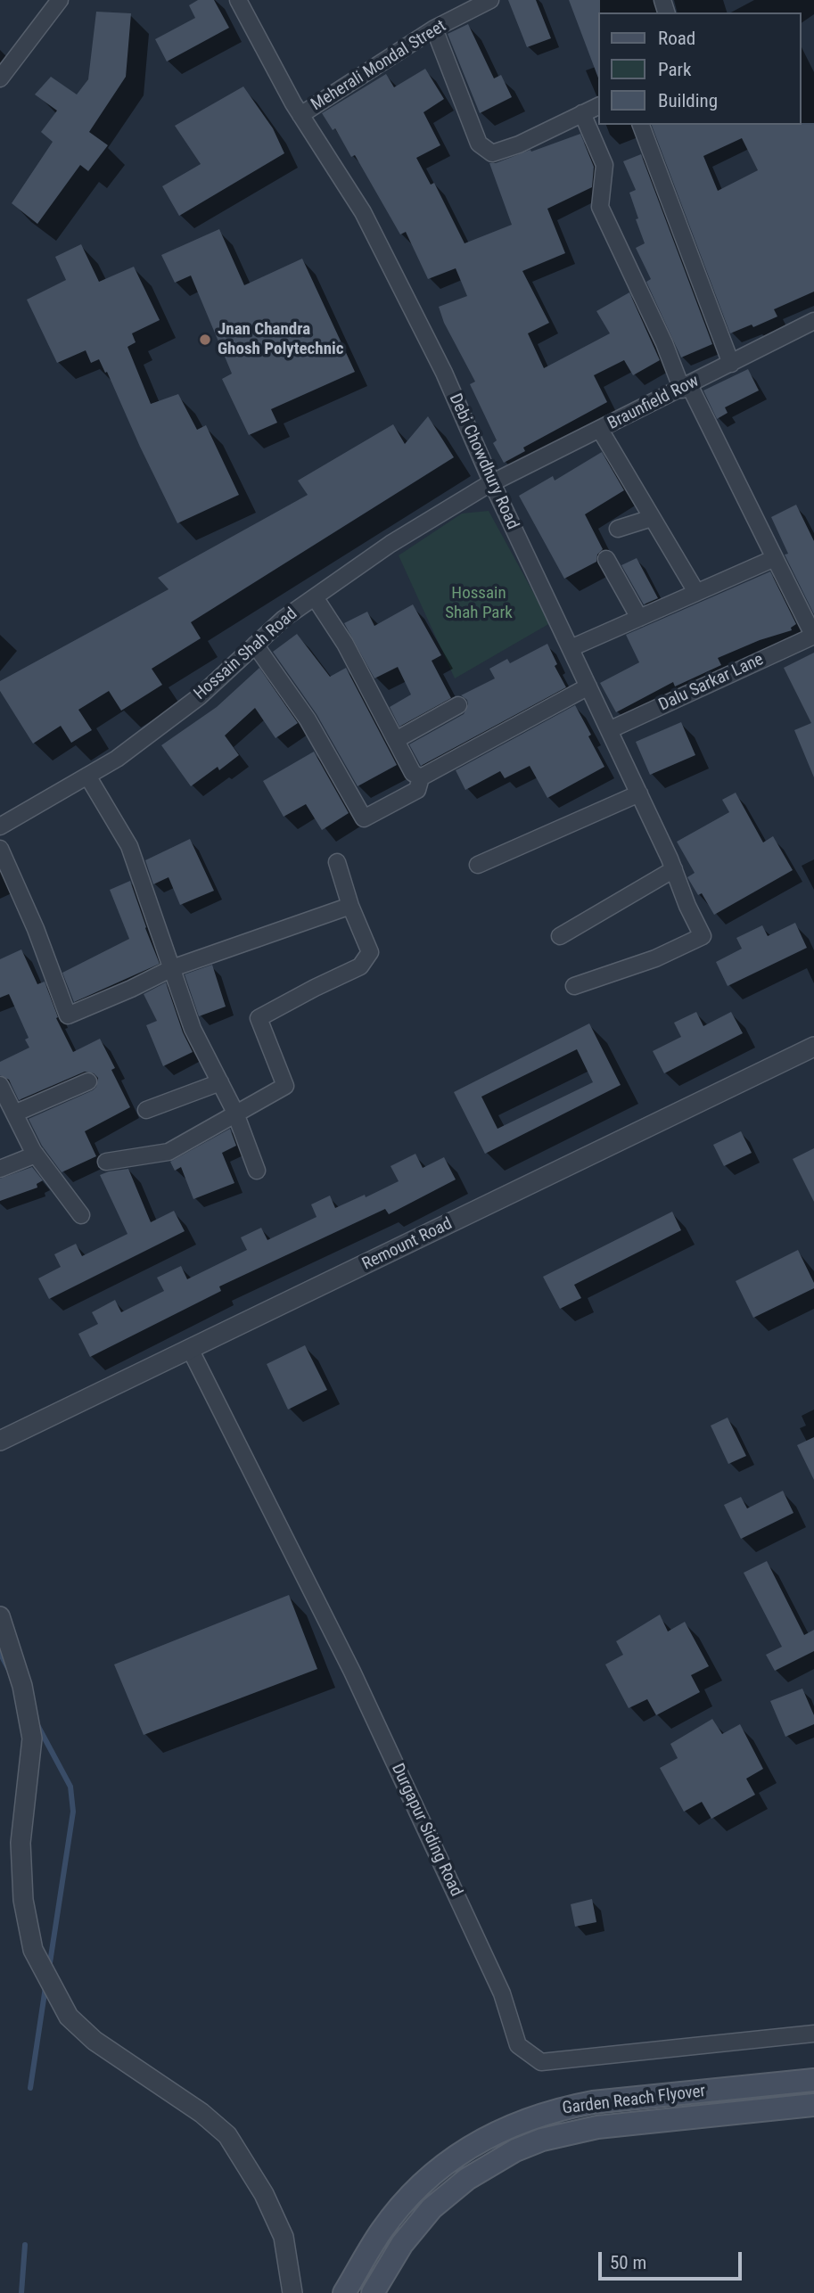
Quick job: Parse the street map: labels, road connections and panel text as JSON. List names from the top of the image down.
{
  "streets": {
    "main road": ["Garden Reach Flyover"],
    "street": [
      "Meherali Mondal Street",
      "Braunfield Row",
      "Debi Chowdhury Road",
      "Hossain Shah Road",
      "Dalu Sarkar Lane",
      "Remount Road",
      "Durgapur Siding Road"
    ]
  },
  "crossings": [
    ["Meherali Mondal Street", "Debi Chowdhury Road"],
    ["Braunfield Row", "Debi Chowdhury Road"],
    ["Braunfield Row", "Hossain Shah Road"],
    ["Debi Chowdhury Road", "Hossain Shah Road"],
    ["Debi Chowdhury Road", "Dalu Sarkar Lane"],
    ["Remount Road", "Durgapur Siding Road"]
  ],
  "parks": ["Hossain Shah Park"],
  "places": ["Jnan Chandra Ghosh Polytechnic"],
  "legend": ["Road", "Park", "Building"],
  "scale_bar": "50 m"
}
